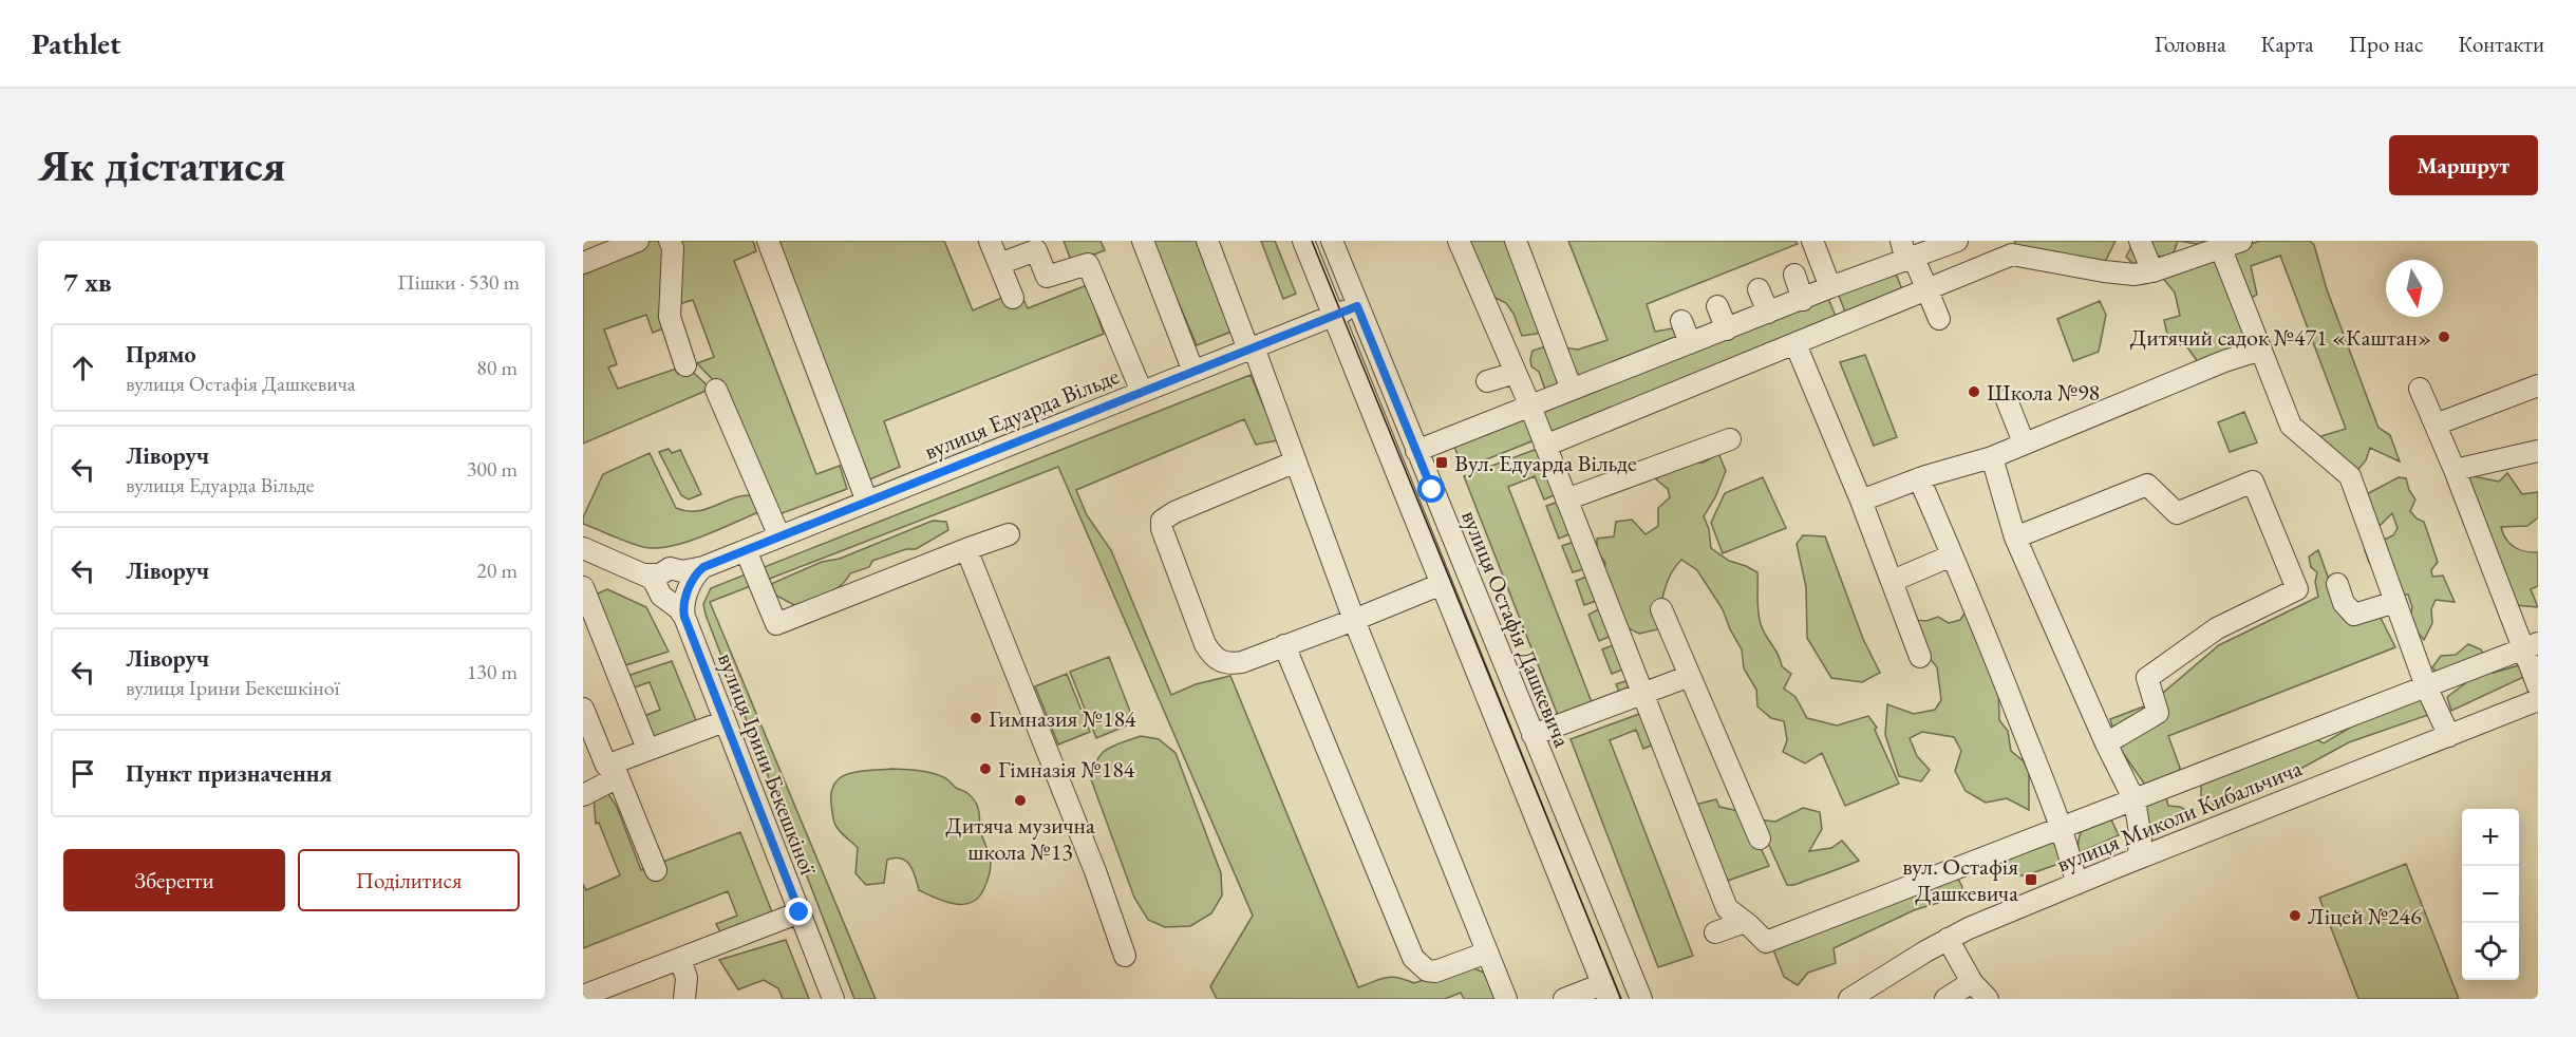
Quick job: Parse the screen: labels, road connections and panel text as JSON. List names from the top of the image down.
{
  "streets": {
    "street": [
      "вулиця Едуарда Вільде",
      "вулиця Остафія Дашкевича",
      "вулиця Ірини Бекешкіної",
      "вулиця Миколи Кибальчича"
    ]
  },
  "crossings": [
    ["вулиця Едуарда Вільде", "вулиця Остафія Дашкевича"],
    ["вулиця Едуарда Вільде", "вулиця Ірини Бекешкіної"]
  ],
  "places": {
    "other": [
      "Дитячий садок №471 «Каштан»",
      "Школа №98",
      "Гимназия №184",
      "Гімназія №184",
      "Дитяча музична школа №13",
      "Ліцей №246"
    ],
    "transit": ["Вул. Едуарда Вільде", "вул. Остафія Дашкевича"]
  },
  "north": "bottom",
  "page": {
    "header": "Pathlet",
    "nav": [
      "Головна",
      "Карта",
      "Про нас",
      "Контакти"
    ],
    "buttons": [
      "Маршрут",
      ["Зберегти", "Поділитися"]
    ],
    "title": "Як дістатися",
    "heading": ["7 хв", "Пішки · 530 m"],
    "list": [
      ["Прямо", "вулиця Остафія Дашкевича", "80 m"],
      ["Ліворуч", "вулиця Едуарда Вільде", "300 m"],
      ["Ліворуч", "20 m"],
      ["Ліворуч", "вулиця Ірини Бекешкіної", "130 m"],
      "Пункт призначення"
    ],
    "map_buttons": ["+", "−"]
  }
}
